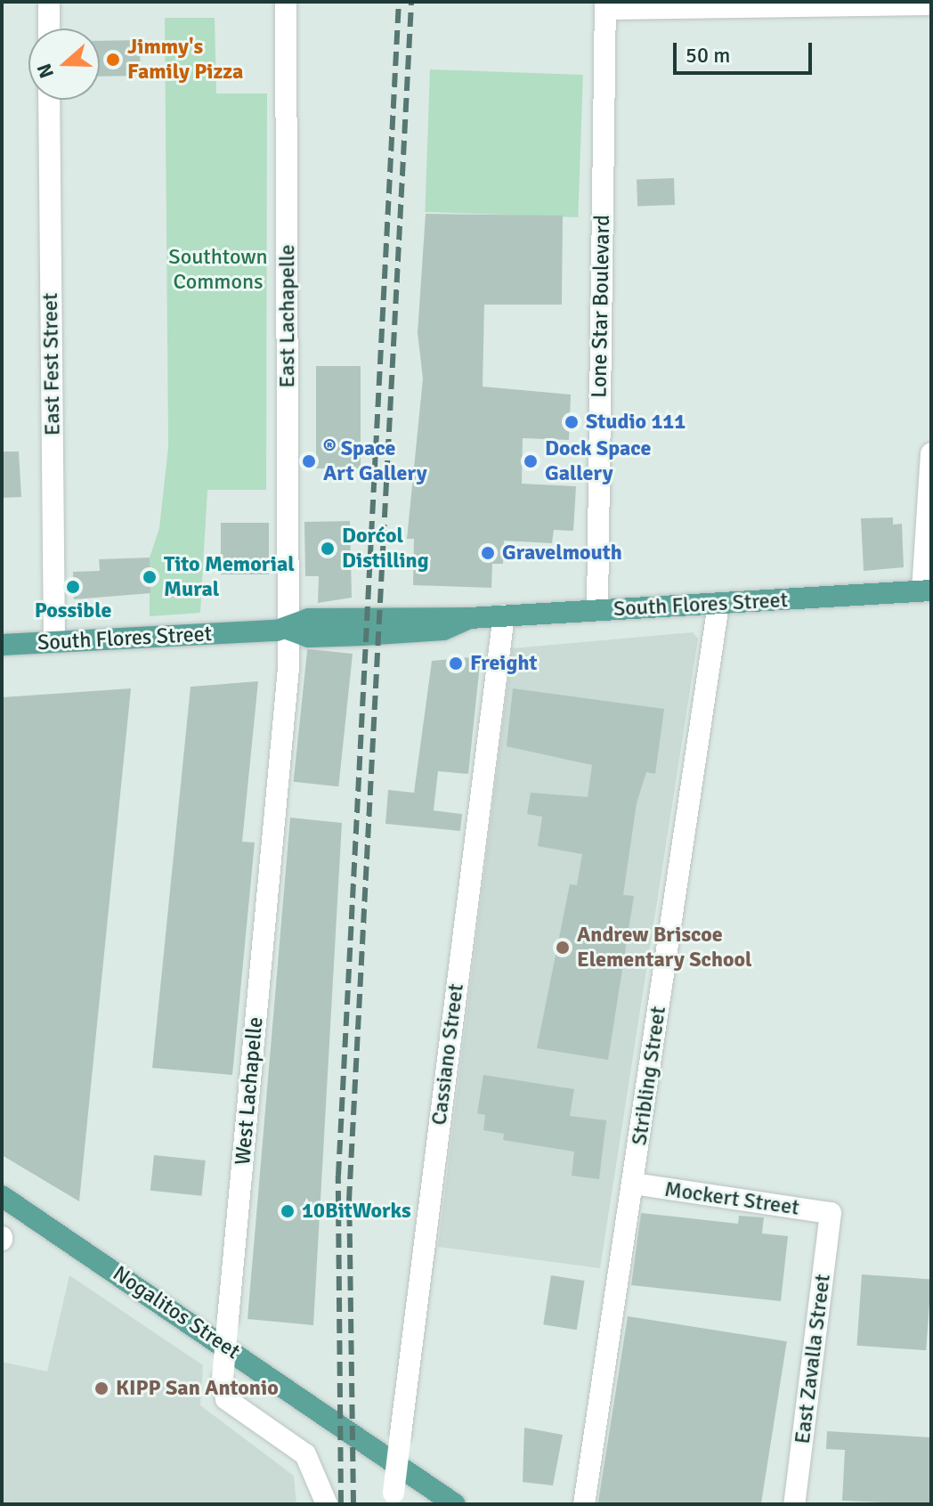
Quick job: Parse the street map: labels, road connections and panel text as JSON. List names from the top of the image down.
{
  "streets": {
    "main road": ["South Flores Street", "Nogalitos Street"],
    "street": [
      "Lone Star Boulevard",
      "East Lachapelle",
      "East Fest Street",
      "Cassiano Street",
      "Stribling Street",
      "West Lachapelle",
      "Mockert Street",
      "East Zavalla Street"
    ]
  },
  "crossings": [
    ["Lone Star Boulevard", "South Flores Street"],
    ["East Lachapelle", "South Flores Street"],
    ["East Lachapelle", "West Lachapelle"],
    ["East Fest Street", "South Flores Street"],
    ["South Flores Street", "Cassiano Street"],
    ["South Flores Street", "Stribling Street"],
    ["South Flores Street", "West Lachapelle"],
    ["Stribling Street", "Mockert Street"],
    ["Mockert Street", "East Zavalla Street"]
  ],
  "parks": ["Southtown Commons"],
  "places": [
    "Jimmy's Family Pizza",
    "Studio 111",
    "® Space Art Gallery",
    "Dock Space Gallery",
    "Dorćol Distilling",
    "Gravelmouth",
    "Tito Memorial Mural",
    "Possible",
    "Freight",
    "Andrew Briscoe Elementary School",
    "10BitWorks",
    "KIPP San Antonio"
  ],
  "scale_bar": "50 m",
  "north": "left"
}
